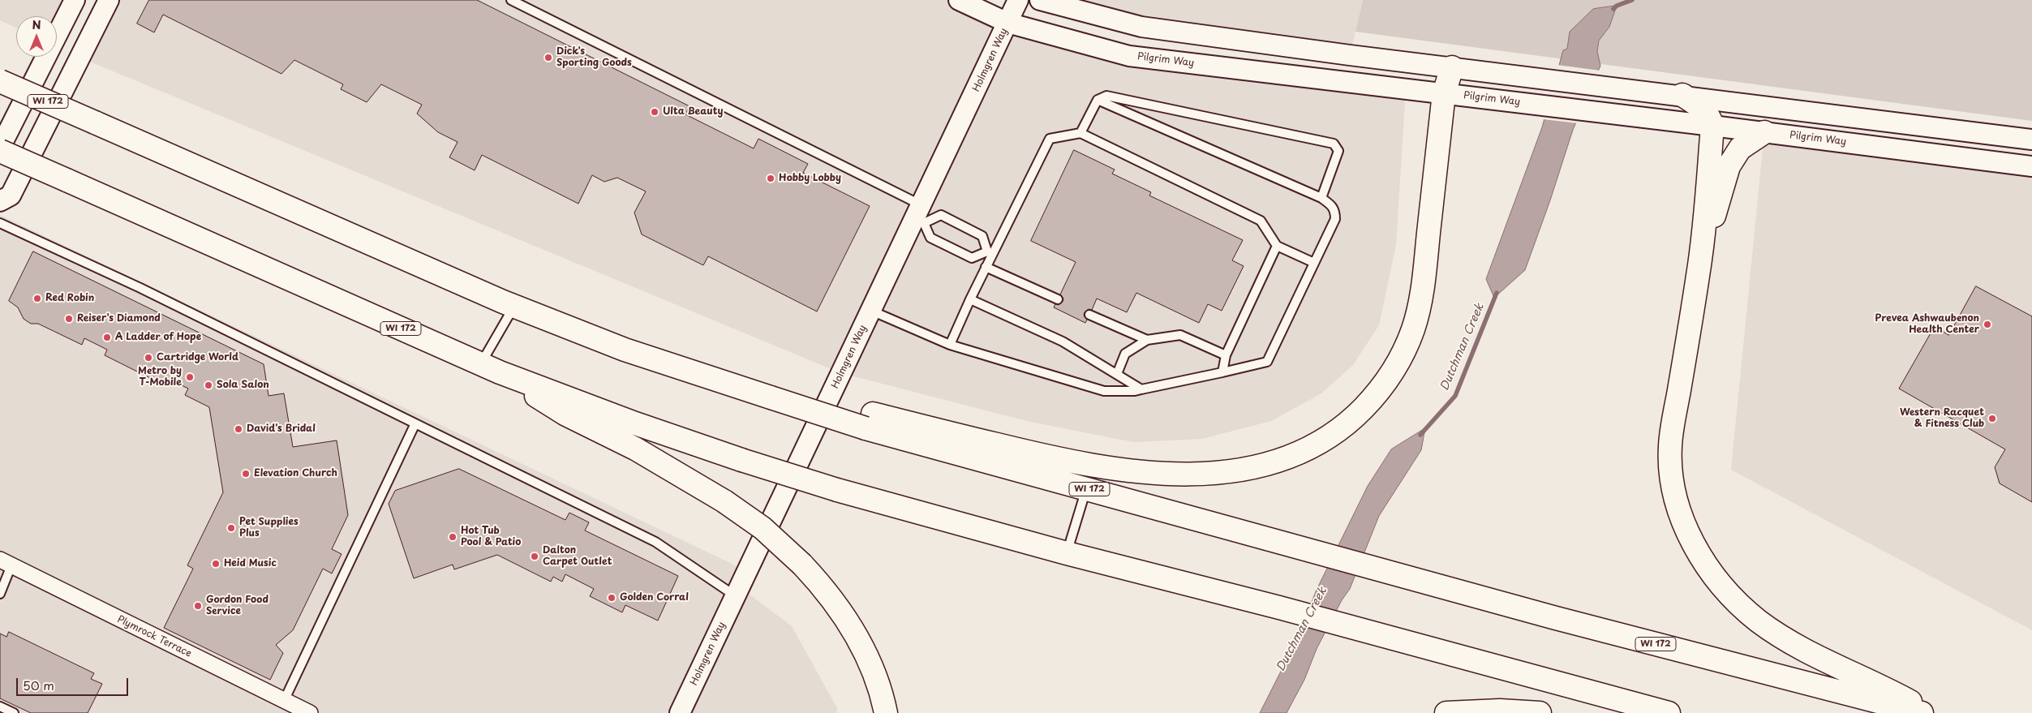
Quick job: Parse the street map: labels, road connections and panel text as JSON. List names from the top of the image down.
{
  "streets": {
    "highway": ["WI 172"],
    "street": ["Holmgren Way", "Pilgrim Way", "Plymrock Terrace"]
  },
  "crossings": [
    ["Holmgren Way", "Pilgrim Way"]
  ],
  "water": ["Dutchman Creek"],
  "places": [
    "Dick's Sporting Goods",
    "Ulta Beauty",
    "Hobby Lobby",
    "Red Robin",
    "Reiser's Diamond",
    "Prevea Ashwaubenon Health Center",
    "A Ladder of Hope",
    "Cartridge World",
    "Metro by T-Mobile",
    "Sola Salon",
    "Western Racquet & Fitness Club",
    "David's Bridal",
    "Elevation Church",
    "Pet Supplies Plus",
    "Hot Tub Pool & Patio",
    "Dalton Carpet Outlet",
    "Heid Music",
    "Golden Corral",
    "Gordon Food Service"
  ],
  "scale_bar": "50 m",
  "north": "top"
}
